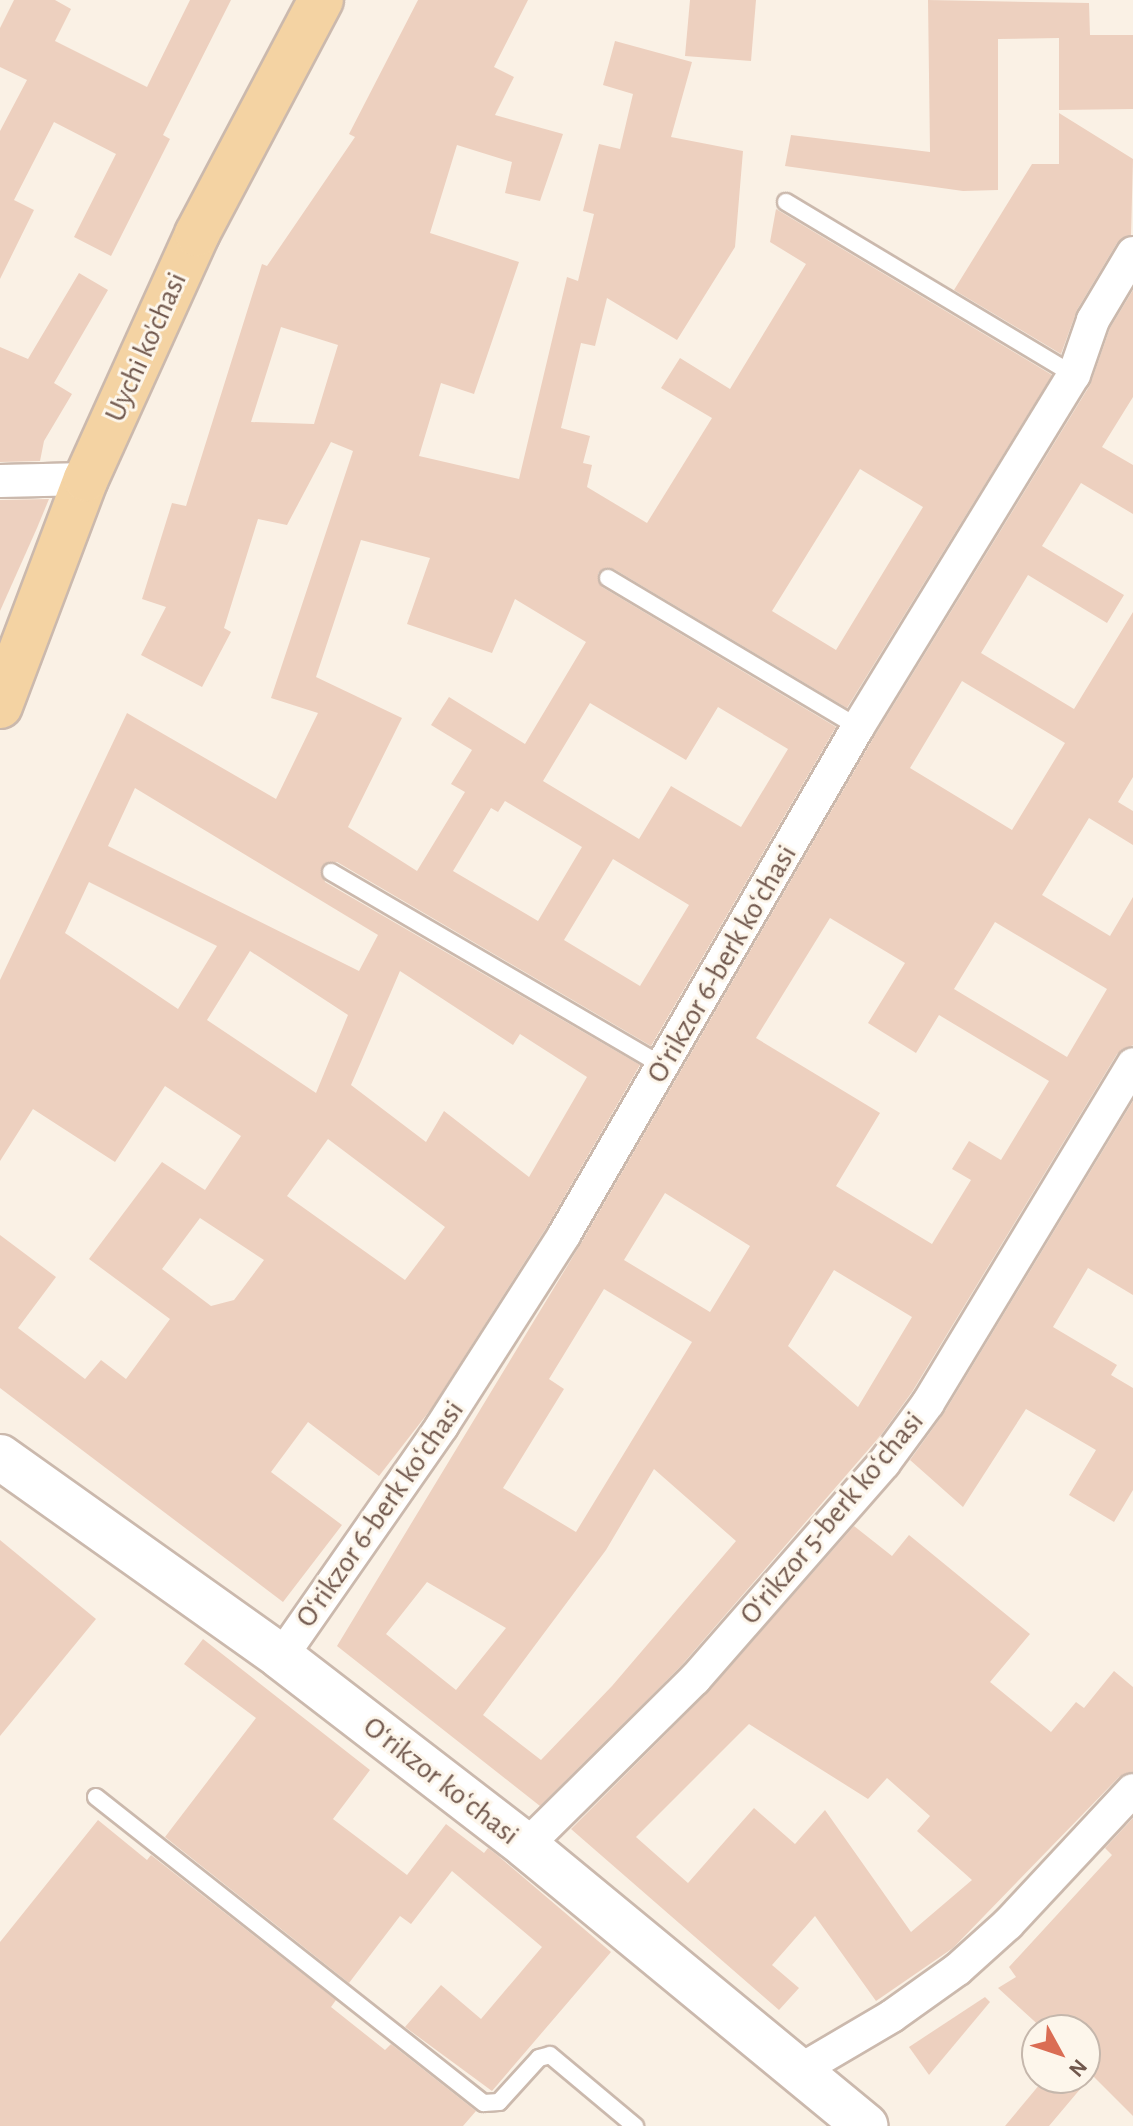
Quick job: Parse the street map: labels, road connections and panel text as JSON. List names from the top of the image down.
{
  "streets": {
    "main road": ["Uychi ko'chasi", "Oʻrikzor koʻchasi"],
    "street": ["Oʻrikzor 6-berk koʻchasi", "Oʻrikzor 5-berk koʻchasi"]
  },
  "crossings": [
    ["Oʻrikzor 6-berk koʻchasi", "Oʻrikzor koʻchasi"],
    ["Oʻrikzor 5-berk koʻchasi", "Oʻrikzor koʻchasi"]
  ],
  "north": "bottom right"
}
